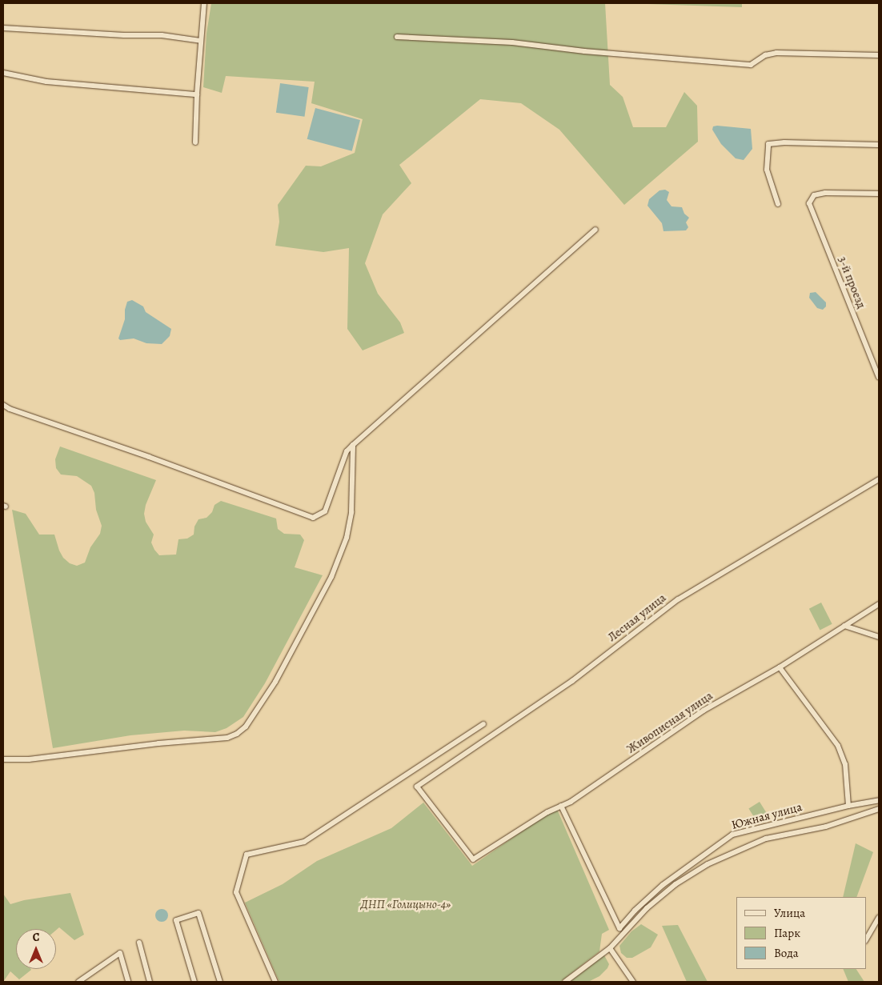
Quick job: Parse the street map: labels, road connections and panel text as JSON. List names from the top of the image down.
{
  "streets": {
    "street": [
      "3-й проезд",
      "Лесная улица",
      "Живописная улица",
      "Южная улица"
    ]
  },
  "crossings": [
    ["Лесная улица", "Живописная улица"],
    ["Живописная улица", "Южная улица"]
  ],
  "parks": ["ДНП «Голицыно-4»"],
  "legend": ["Улица", "Парк", "Вода"],
  "north": "top"
}
